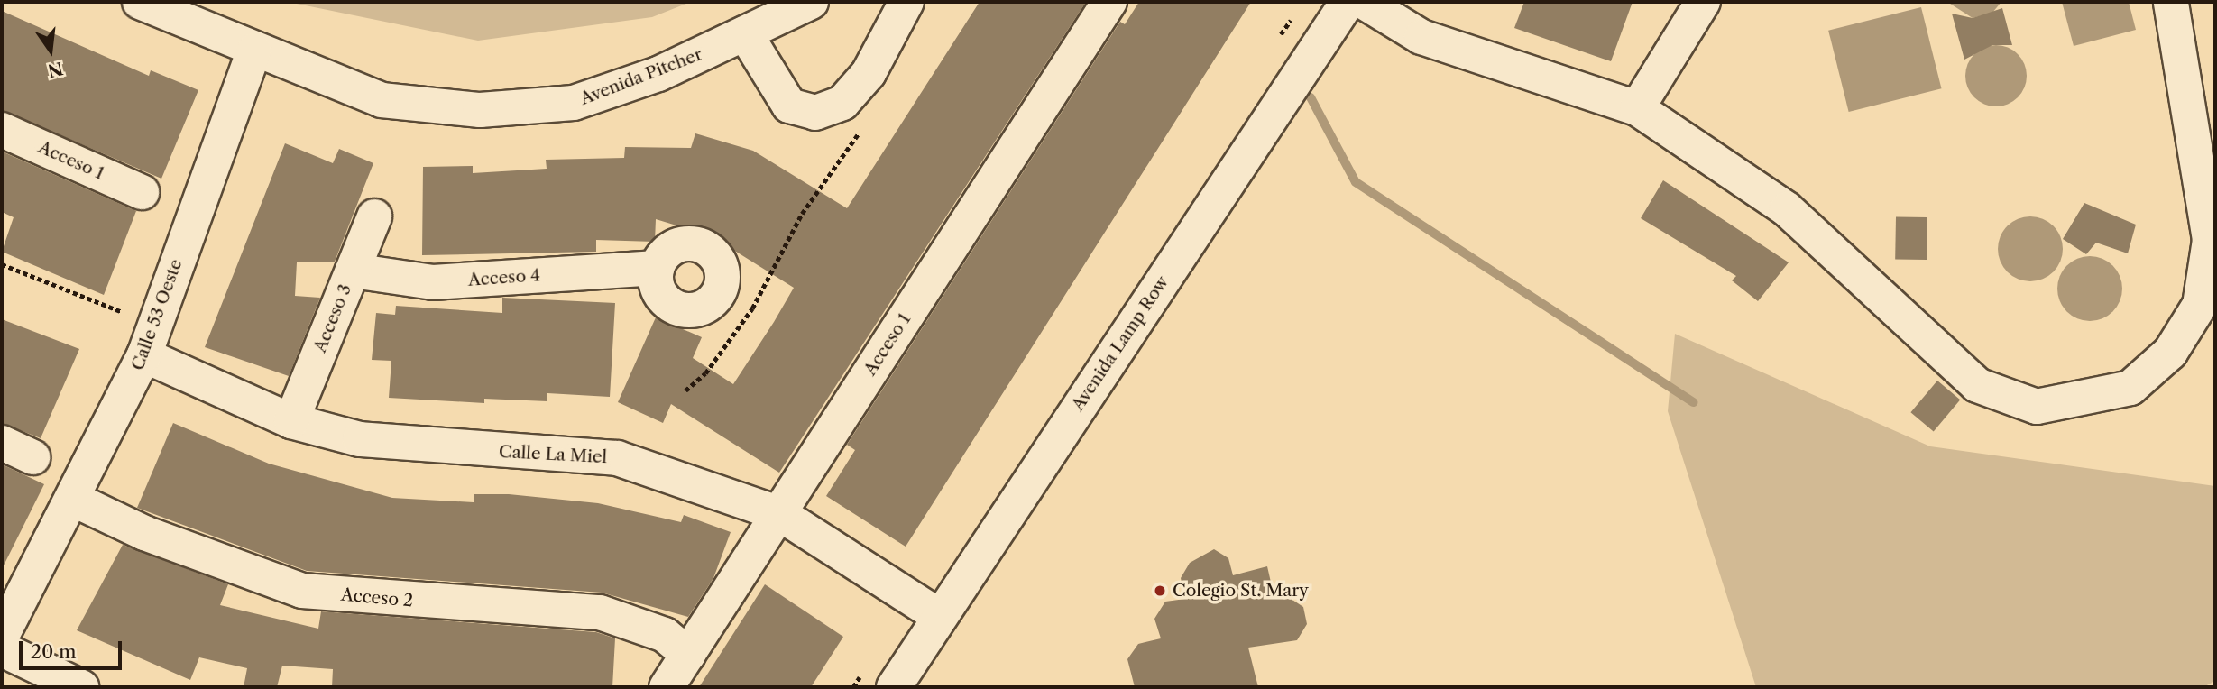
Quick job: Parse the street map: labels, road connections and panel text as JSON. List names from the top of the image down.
{
  "streets": {
    "street": [
      "Avenida Pitcher",
      "Acceso 1",
      "Acceso 4",
      "Calle 53 Oeste",
      "Acceso 3",
      "Avenida Lamp Row",
      "Calle La Miel",
      "Acceso 2"
    ]
  },
  "crossings": [
    ["Avenida Pitcher", "Calle 53 Oeste"],
    ["Acceso 1", "Calle La Miel"],
    ["Acceso 1", "Acceso 2"],
    ["Acceso 4", "Acceso 3"],
    ["Calle 53 Oeste", "Calle La Miel"],
    ["Calle 53 Oeste", "Acceso 2"],
    ["Acceso 3", "Calle La Miel"],
    ["Avenida Lamp Row", "Calle La Miel"]
  ],
  "places": ["Colegio St. Mary"],
  "scale_bar": "20 m",
  "north": "bottom"
}
